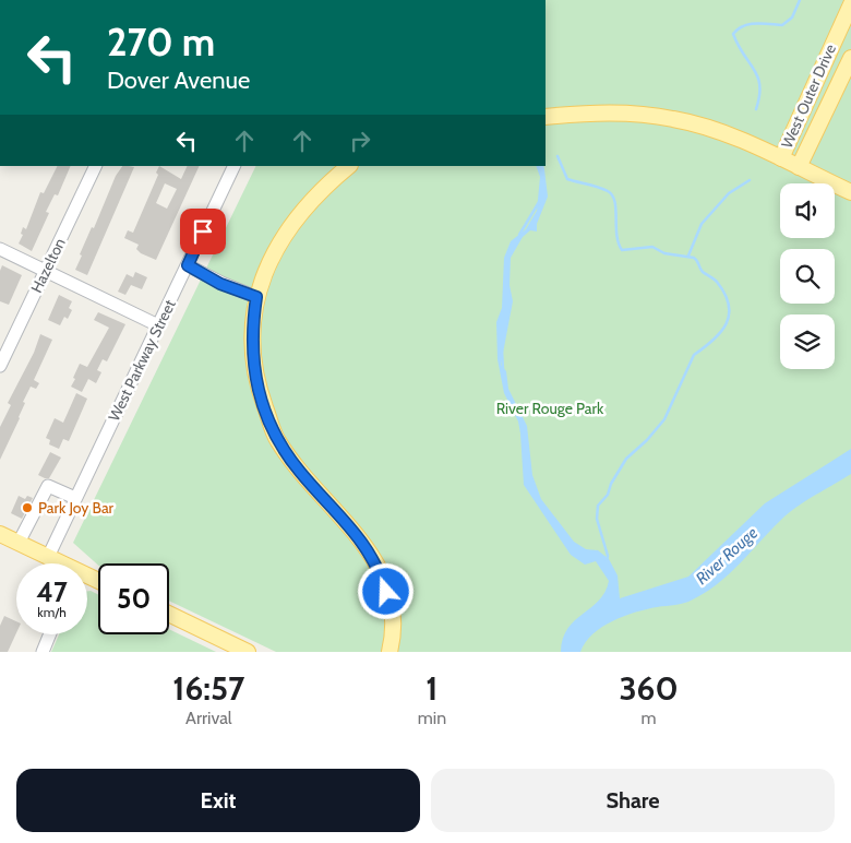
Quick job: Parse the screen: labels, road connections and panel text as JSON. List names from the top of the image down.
{
  "streets": {
    "main road": ["West Outer Drive"],
    "street": ["Hazelton", "West Parkway Street"]
  },
  "water": ["River Rouge"],
  "parks": ["River Rouge Park"],
  "places": ["Park Joy Bar"],
  "page": {
    "turn": ["270 m", "Dover Avenue"],
    "speed": "47 km/h",
    "limit": "50",
    "eta": [
      "16:57",
      "Arrival",
      "1",
      "min",
      "360",
      "m"
    ],
    "buttons": ["Exit", "Share"]
  }
}
